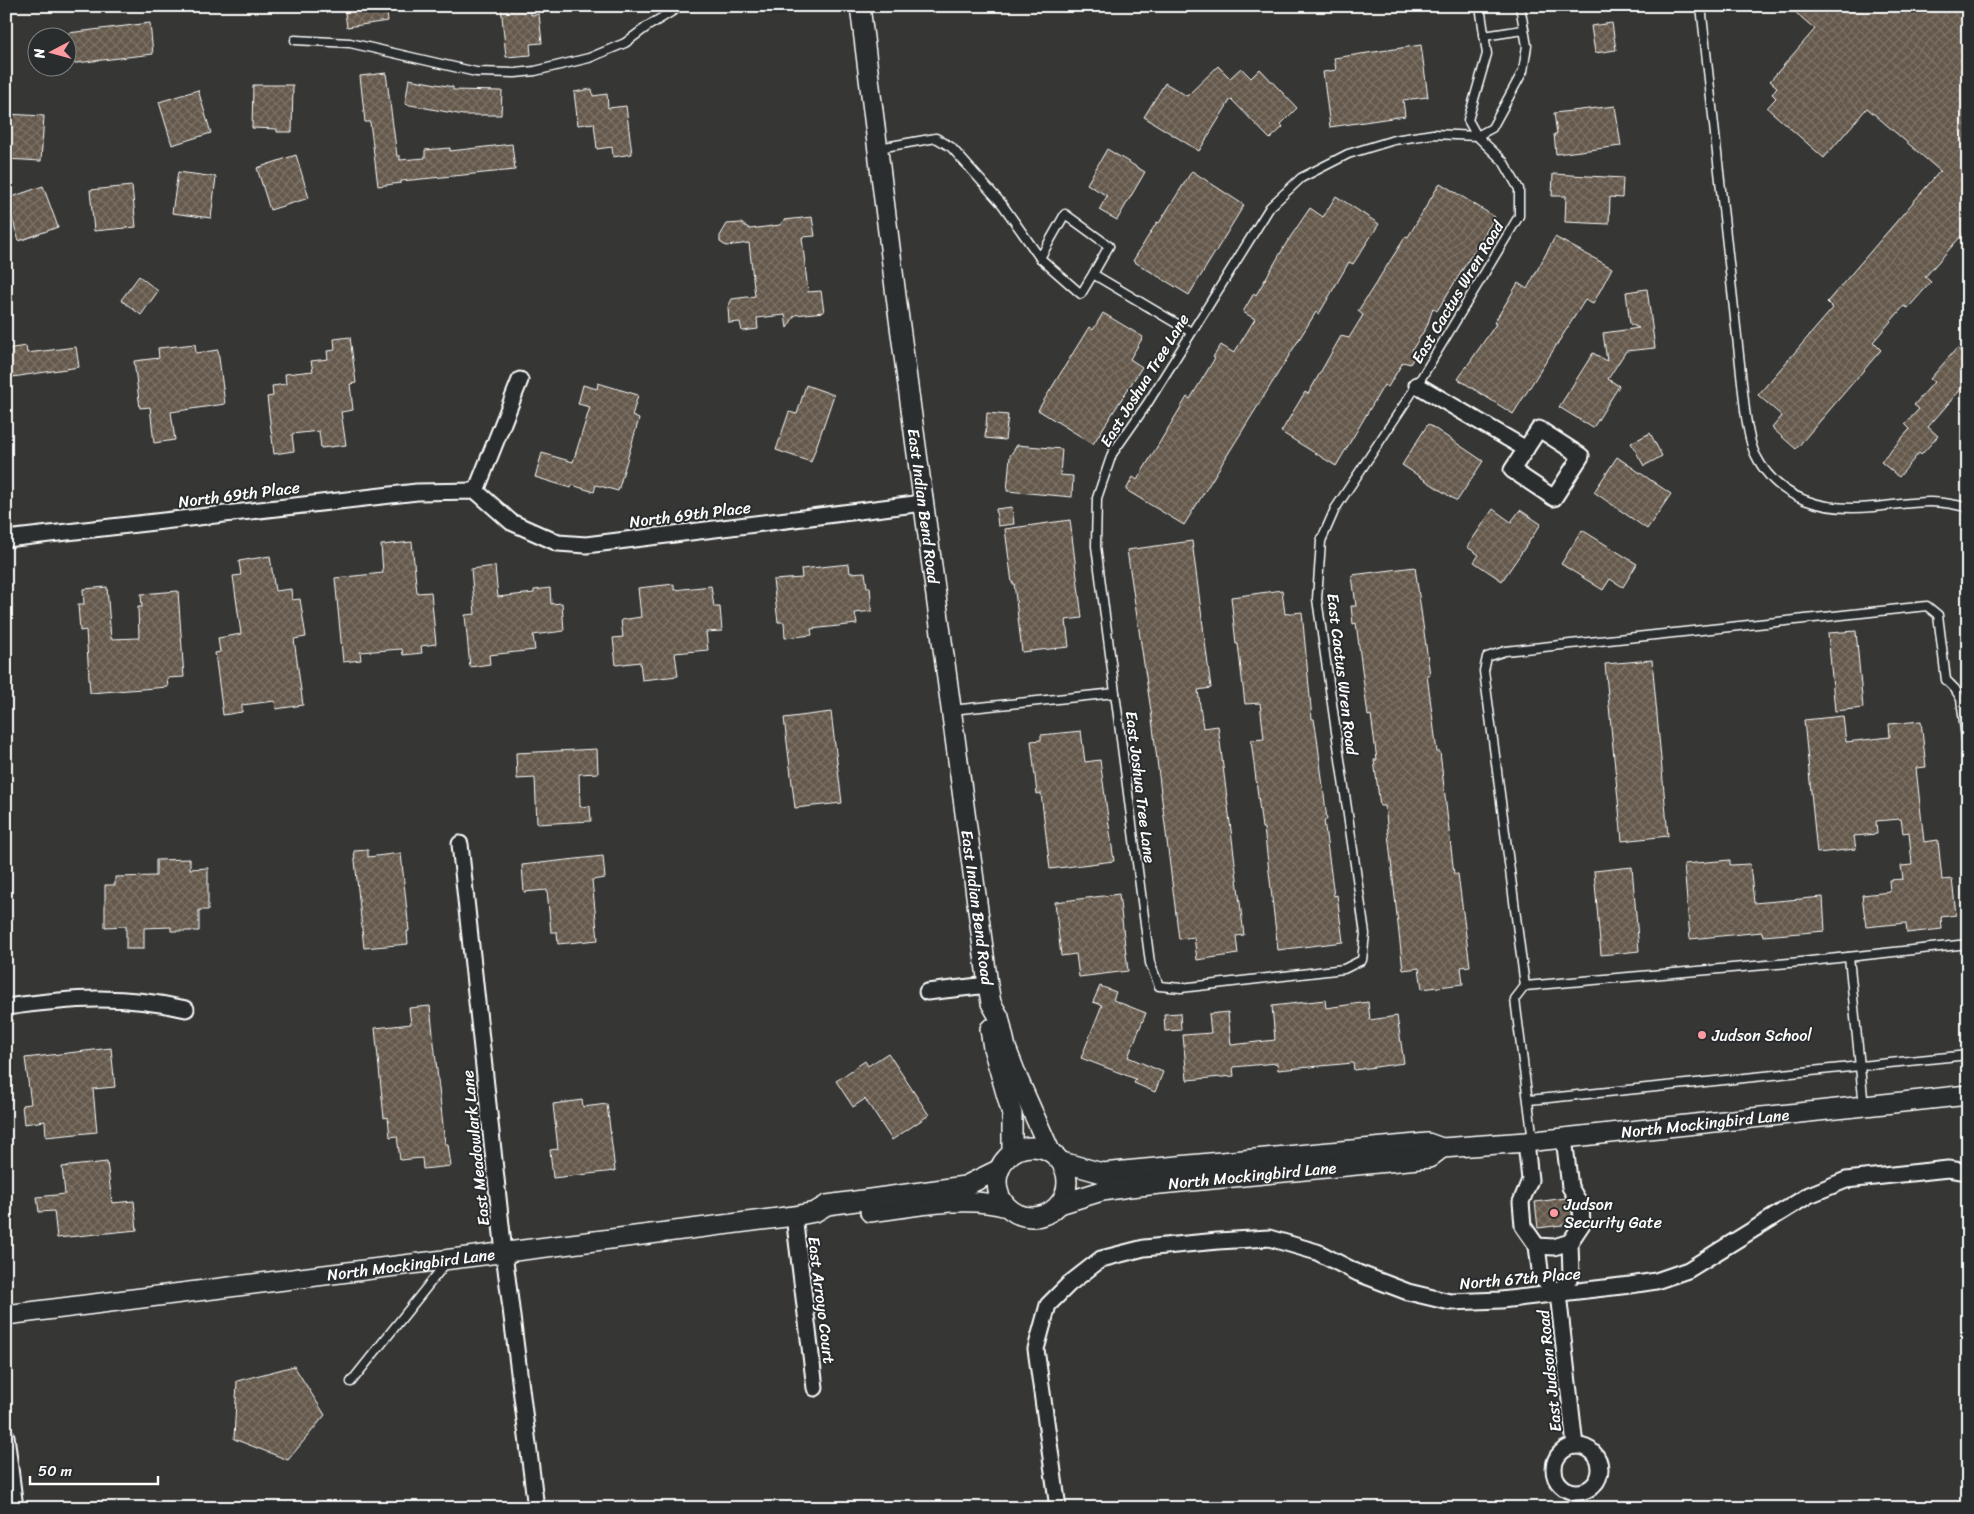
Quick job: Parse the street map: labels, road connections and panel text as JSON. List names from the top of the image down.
{
  "streets": {
    "street": [
      "North 69th Place",
      "East Indian Bend Road",
      "North Mockingbird Lane",
      "East Meadowlark Lane",
      "North 67th Place",
      "East Arroyo Court",
      "East Judson Road"
    ],
    "lane": ["East Cactus Wren Road", "East Joshua Tree Lane"]
  },
  "crossings": [
    ["East Cactus Wren Road", "East Joshua Tree Lane"],
    ["North 69th Place", "East Indian Bend Road"],
    ["East Indian Bend Road", "North Mockingbird Lane"],
    ["North Mockingbird Lane", "East Meadowlark Lane"],
    ["North Mockingbird Lane", "East Arroyo Court"],
    ["North 67th Place", "East Judson Road"]
  ],
  "places": ["Judson School", "Judson Security Gate"],
  "scale_bar": "50 m",
  "north": "left"
}
